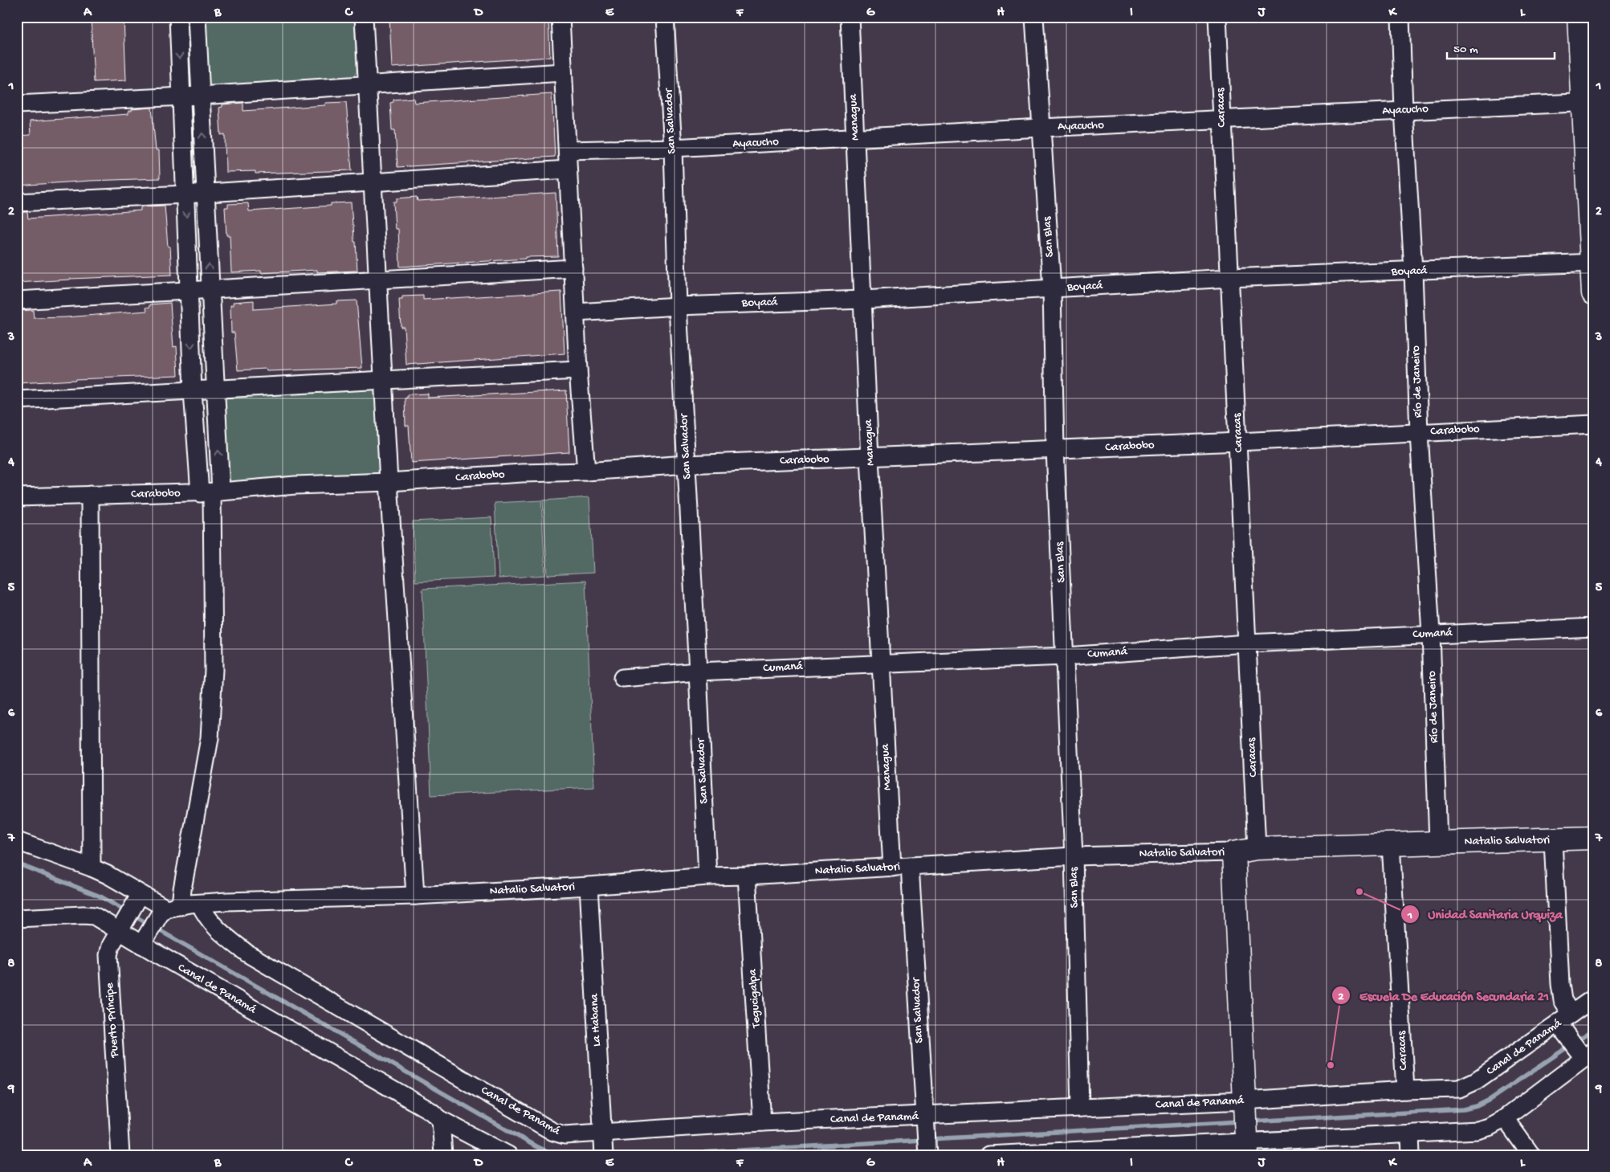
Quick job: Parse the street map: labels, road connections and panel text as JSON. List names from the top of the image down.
{
  "streets": {
    "street": [
      "Caracas",
      "Ayacucho",
      "Managua",
      "San Salvador",
      "San Blas",
      "Boyacá",
      "Río de Janeiro",
      "Carabobo",
      "Cumaná",
      "Natalio Salvatori",
      "Canal de Panamá",
      "Tegucigalpa",
      "Puerto Príncipe",
      "La Habana"
    ]
  },
  "crossings": [
    ["Caracas", "Ayacucho"],
    ["Caracas", "Boyacá"],
    ["Caracas", "Carabobo"],
    ["Caracas", "Cumaná"],
    ["Caracas", "Natalio Salvatori"],
    ["Caracas", "Canal de Panamá"],
    ["Ayacucho", "Managua"],
    ["Ayacucho", "San Salvador"],
    ["Ayacucho", "San Blas"],
    ["Ayacucho", "Río de Janeiro"],
    ["Managua", "Boyacá"],
    ["Managua", "Carabobo"],
    ["Managua", "Cumaná"],
    ["Managua", "Natalio Salvatori"],
    ["San Salvador", "Boyacá"],
    ["San Salvador", "Carabobo"],
    ["San Salvador", "Cumaná"],
    ["San Salvador", "Natalio Salvatori"],
    ["San Salvador", "Canal de Panamá"],
    ["San Blas", "Boyacá"],
    ["San Blas", "Carabobo"],
    ["San Blas", "Cumaná"],
    ["San Blas", "Natalio Salvatori"],
    ["San Blas", "Canal de Panamá"],
    ["Boyacá", "Río de Janeiro"],
    ["Río de Janeiro", "Carabobo"],
    ["Río de Janeiro", "Cumaná"],
    ["Río de Janeiro", "Natalio Salvatori"],
    ["Natalio Salvatori", "Canal de Panamá"],
    ["Natalio Salvatori", "Tegucigalpa"],
    ["Natalio Salvatori", "La Habana"],
    ["Canal de Panamá", "Tegucigalpa"],
    ["Canal de Panamá", "Puerto Príncipe"],
    ["Canal de Panamá", "La Habana"]
  ],
  "places": ["Unidad Sanitaria Urquiza", "Escuela De Educación Secundaria 21"],
  "scale_bar": "50 m",
  "grid": {
    "columns": [
      "A",
      "B",
      "C",
      "D",
      "E",
      "F",
      "G",
      "H",
      "I",
      "J",
      "K",
      "L"
    ],
    "rows": [
      "1",
      "2",
      "3",
      "4",
      "5",
      "6",
      "7",
      "8",
      "9"
    ]
  }
}
